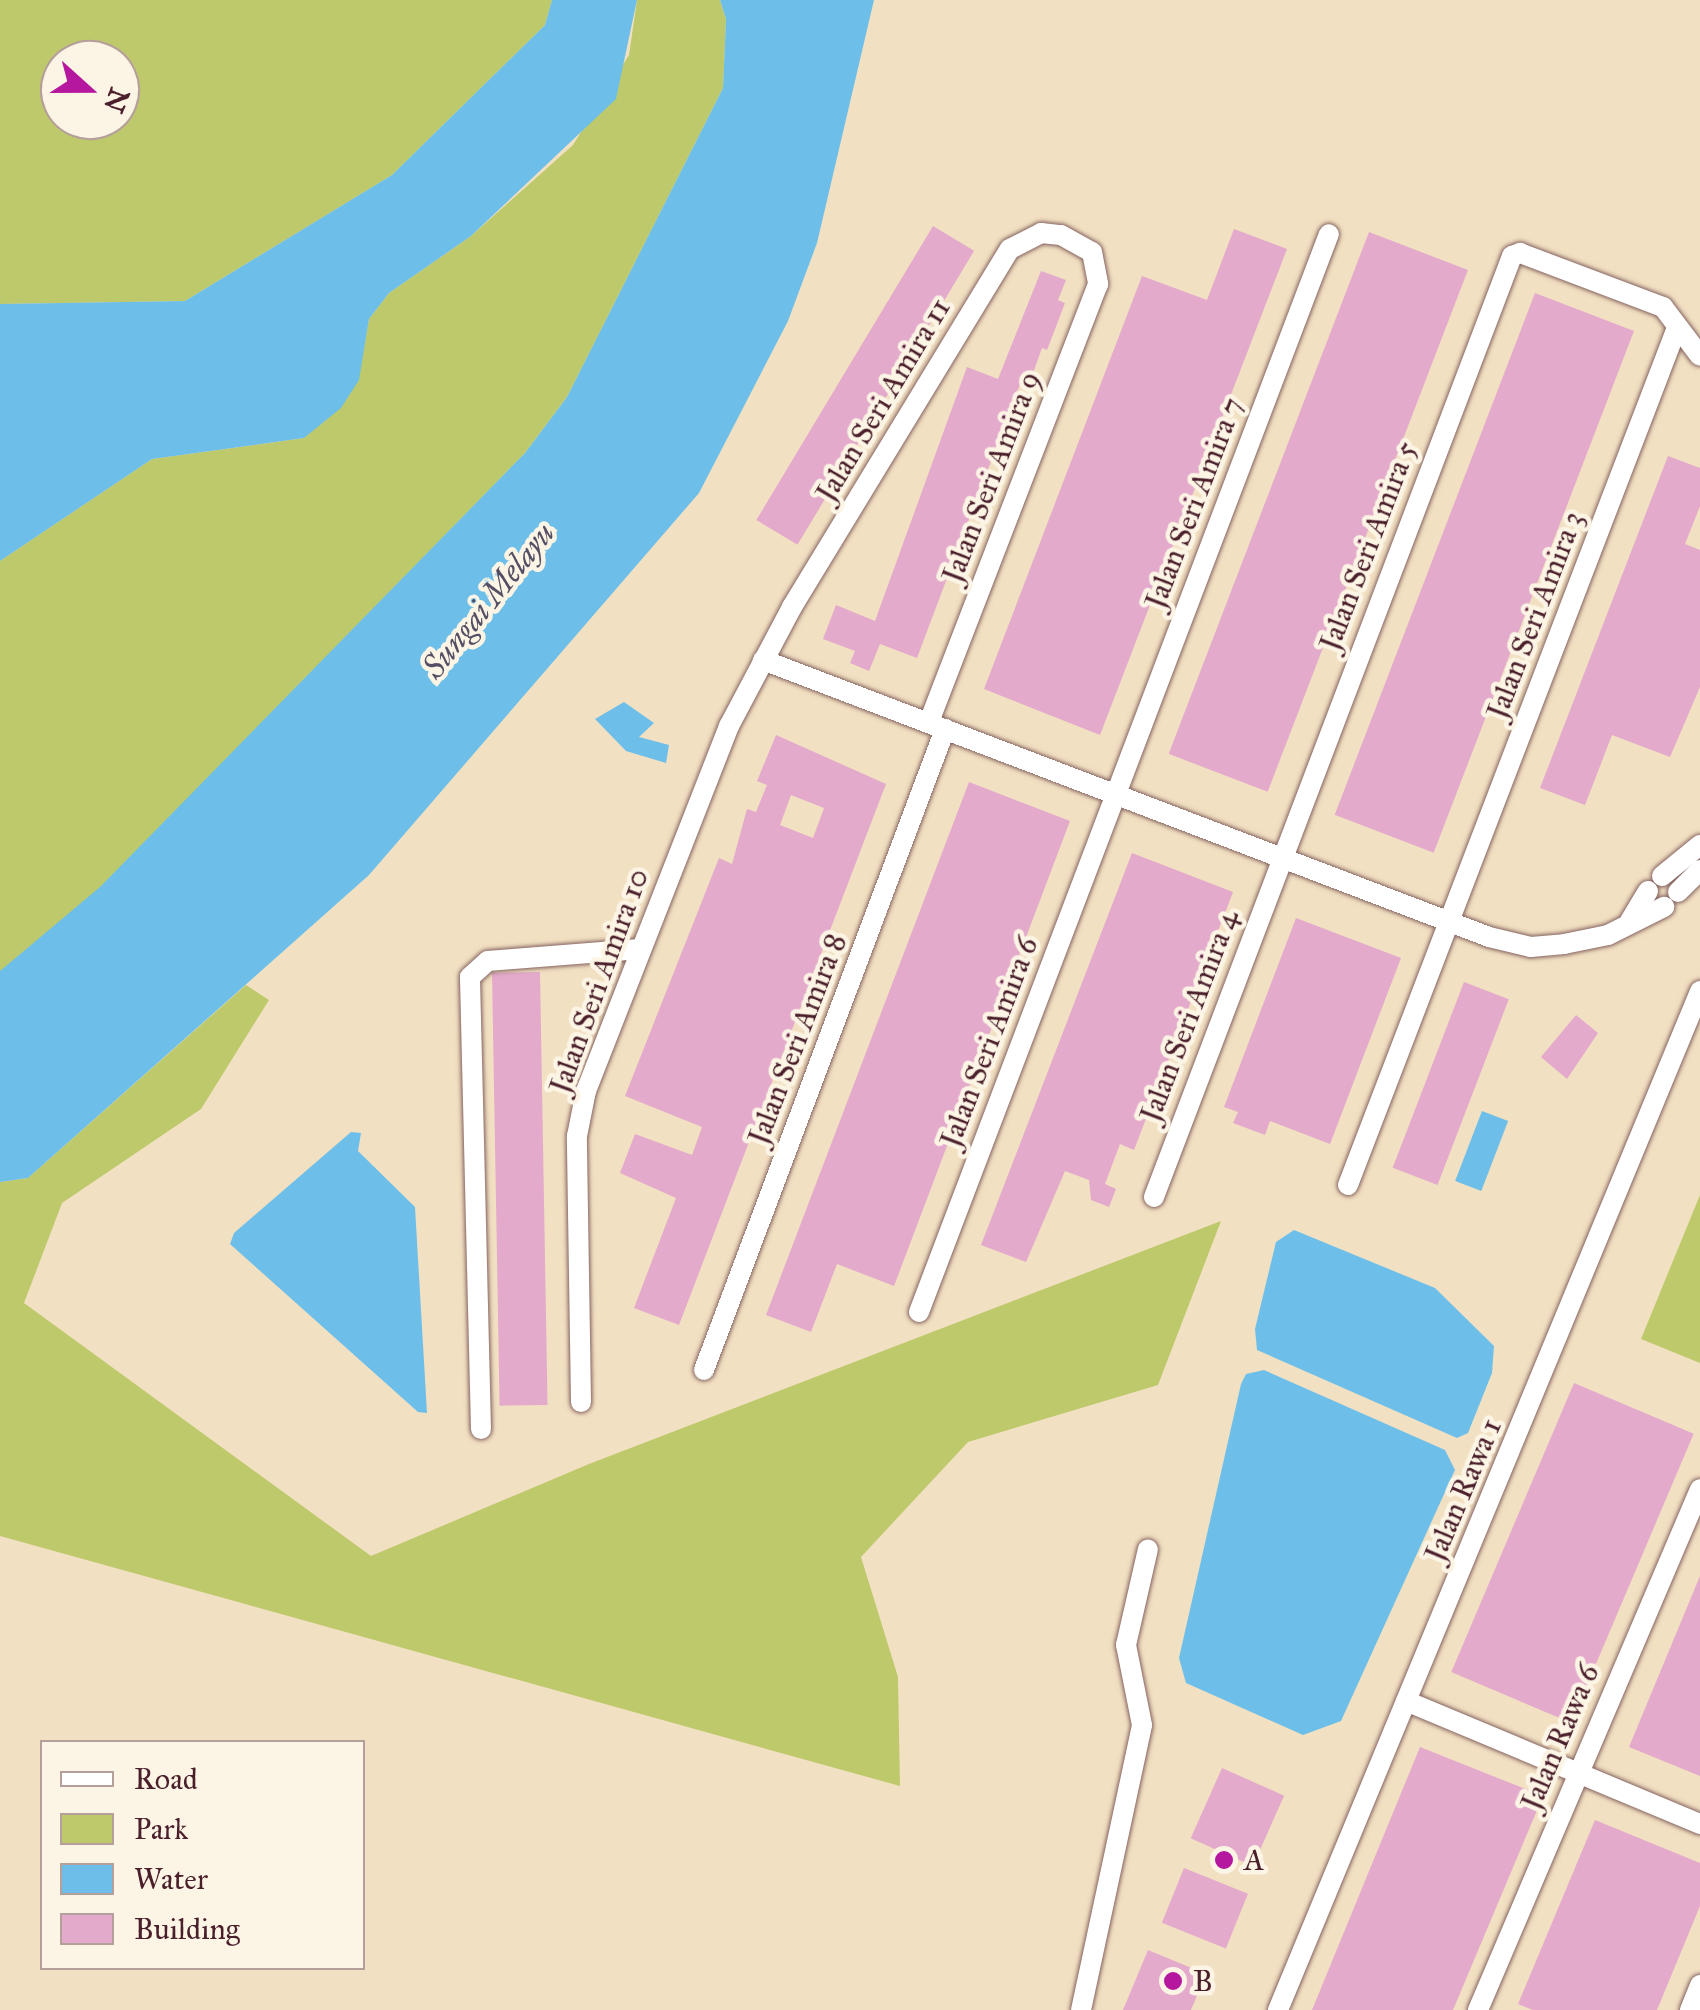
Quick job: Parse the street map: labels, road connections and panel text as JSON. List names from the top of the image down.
{
  "streets": {
    "street": [
      "Jalan Seri Amira 11",
      "Jalan Seri Amira 9",
      "Jalan Seri Amira 7",
      "Jalan Seri Amira 5",
      "Jalan Seri Amira 3",
      "Jalan Seri Amira 10",
      "Jalan Seri Amira 4",
      "Jalan Seri Amira 8",
      "Jalan Seri Amira 6",
      "Jalan Rawa 1",
      "Jalan Rawa 6"
    ]
  },
  "crossings": [
    ["Jalan Seri Amira 11", "Jalan Seri Amira 9"],
    ["Jalan Seri Amira 11", "Jalan Seri Amira 10"],
    ["Jalan Seri Amira 9", "Jalan Seri Amira 8"],
    ["Jalan Seri Amira 7", "Jalan Seri Amira 6"],
    ["Jalan Seri Amira 5", "Jalan Seri Amira 3"],
    ["Jalan Seri Amira 5", "Jalan Seri Amira 4"]
  ],
  "water": ["Sungai Melayu"],
  "places": ["A", "B"],
  "legend": [
    "Road",
    "Park",
    "Water",
    "Building"
  ],
  "north": "right"
}
